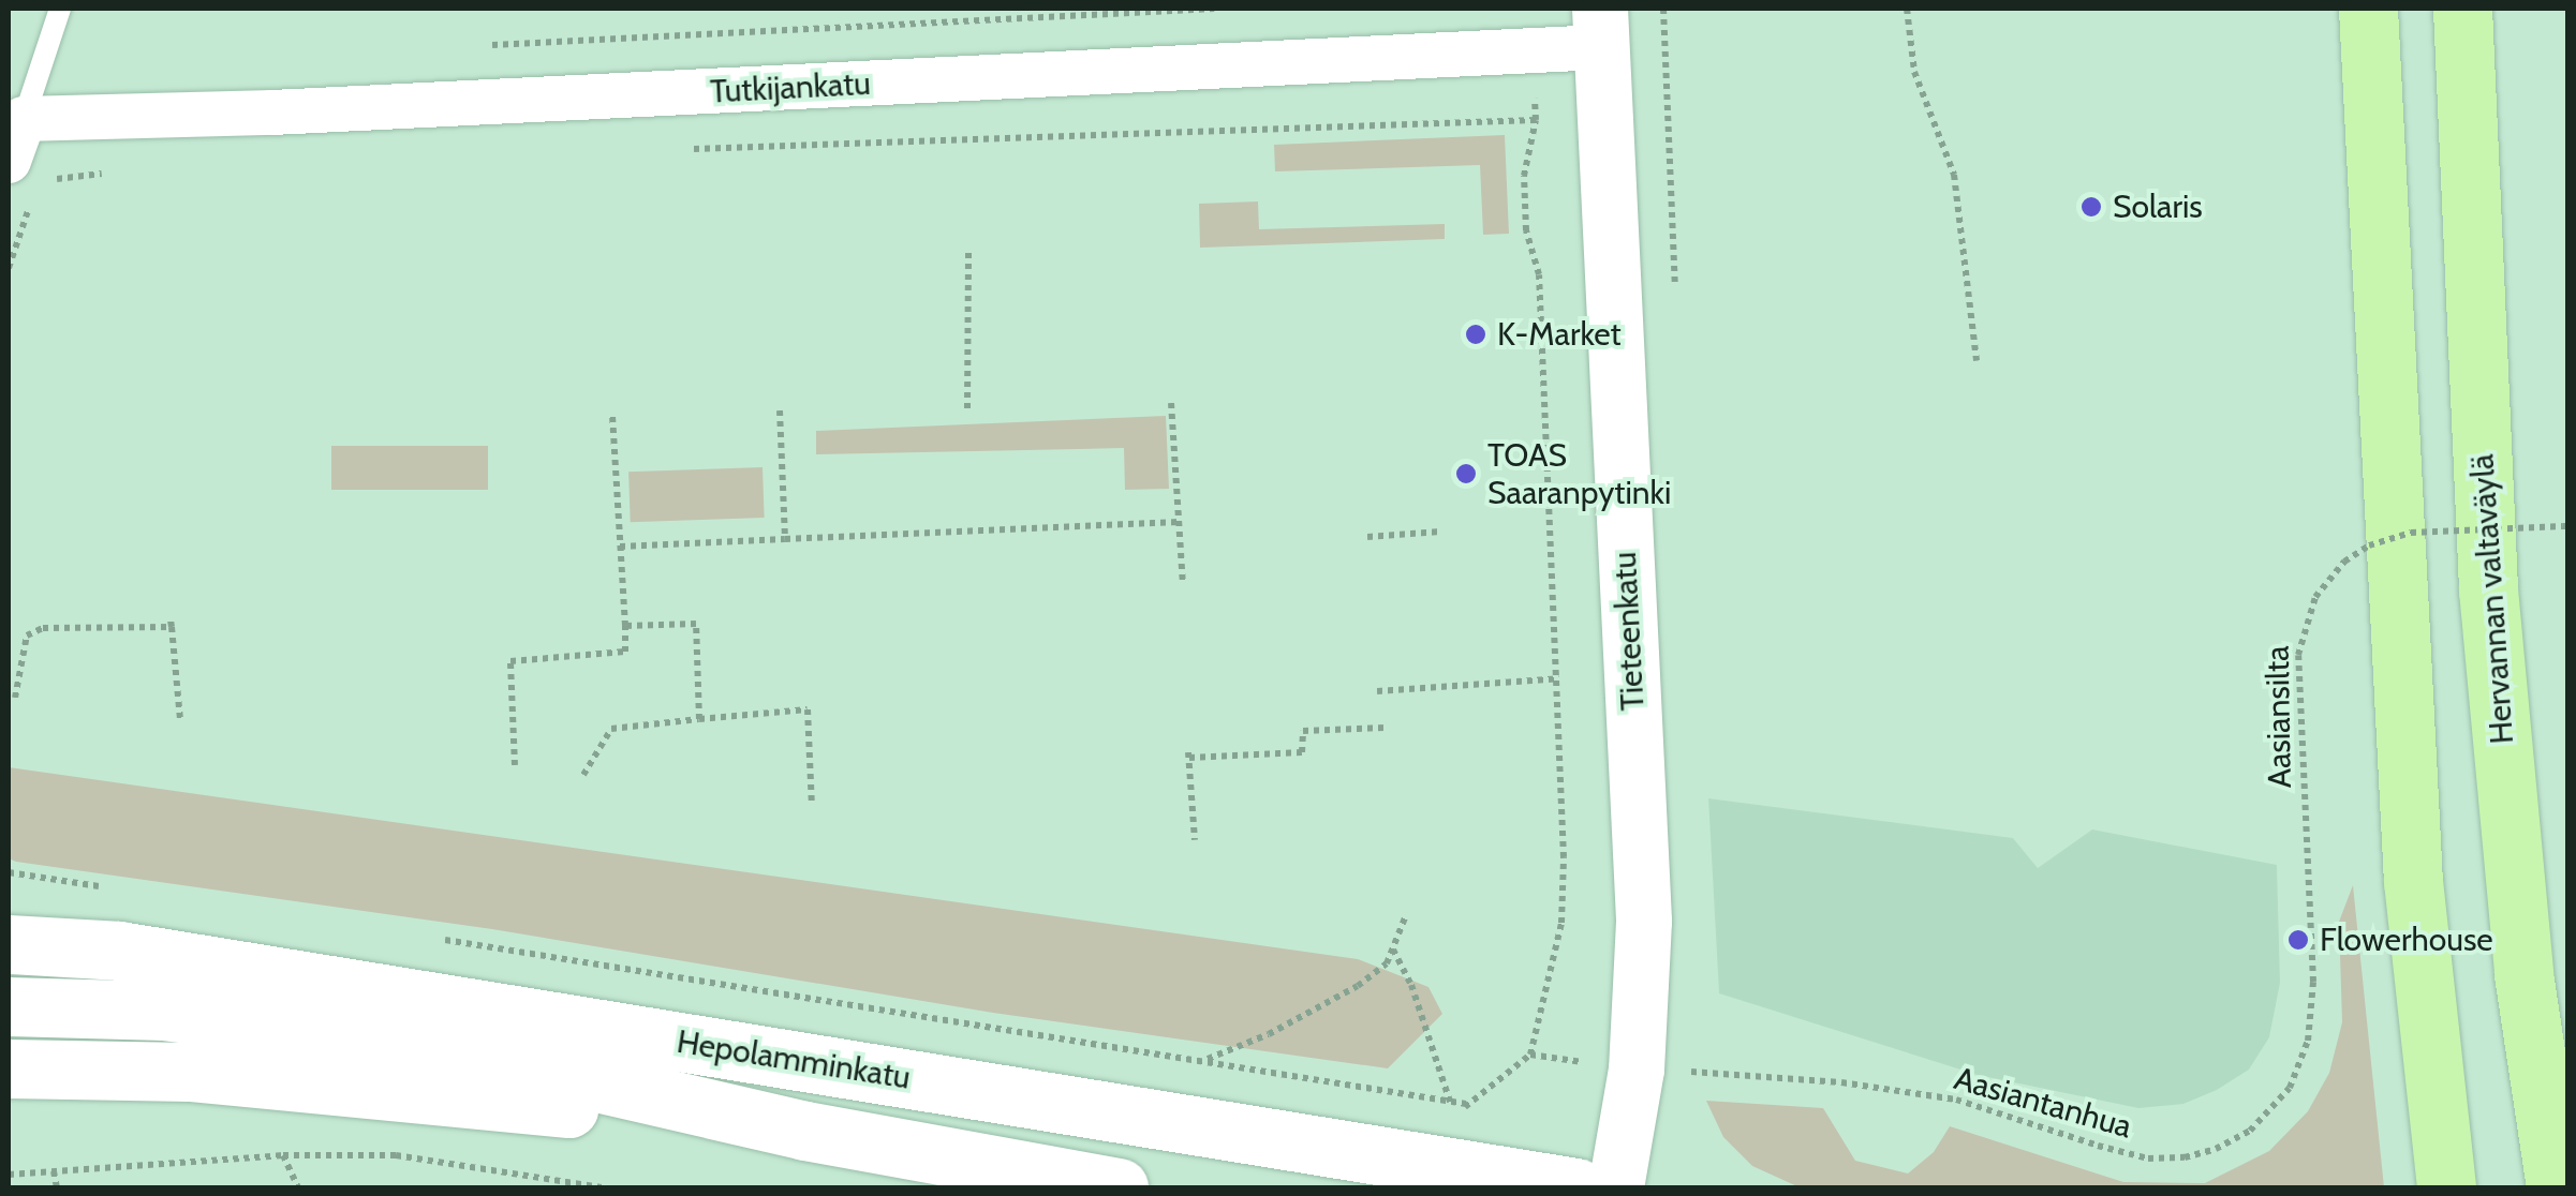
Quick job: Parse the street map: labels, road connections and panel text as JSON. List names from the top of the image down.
{
  "streets": {
    "main road": ["Hervannan valtaväylä", "Hepolamminkatu"],
    "street": ["Tutkijankatu", "Tieteenkatu"],
    "path": ["Aasiansilta", "Aasiantanhua"]
  },
  "crossings": [
    ["Tutkijankatu", "Tieteenkatu"],
    ["Aasiansilta", "Aasiantanhua"]
  ],
  "places": [
    "Solaris",
    "K-Market",
    "TOAS Saaranpytinki",
    "Flowerhouse"
  ]
}
